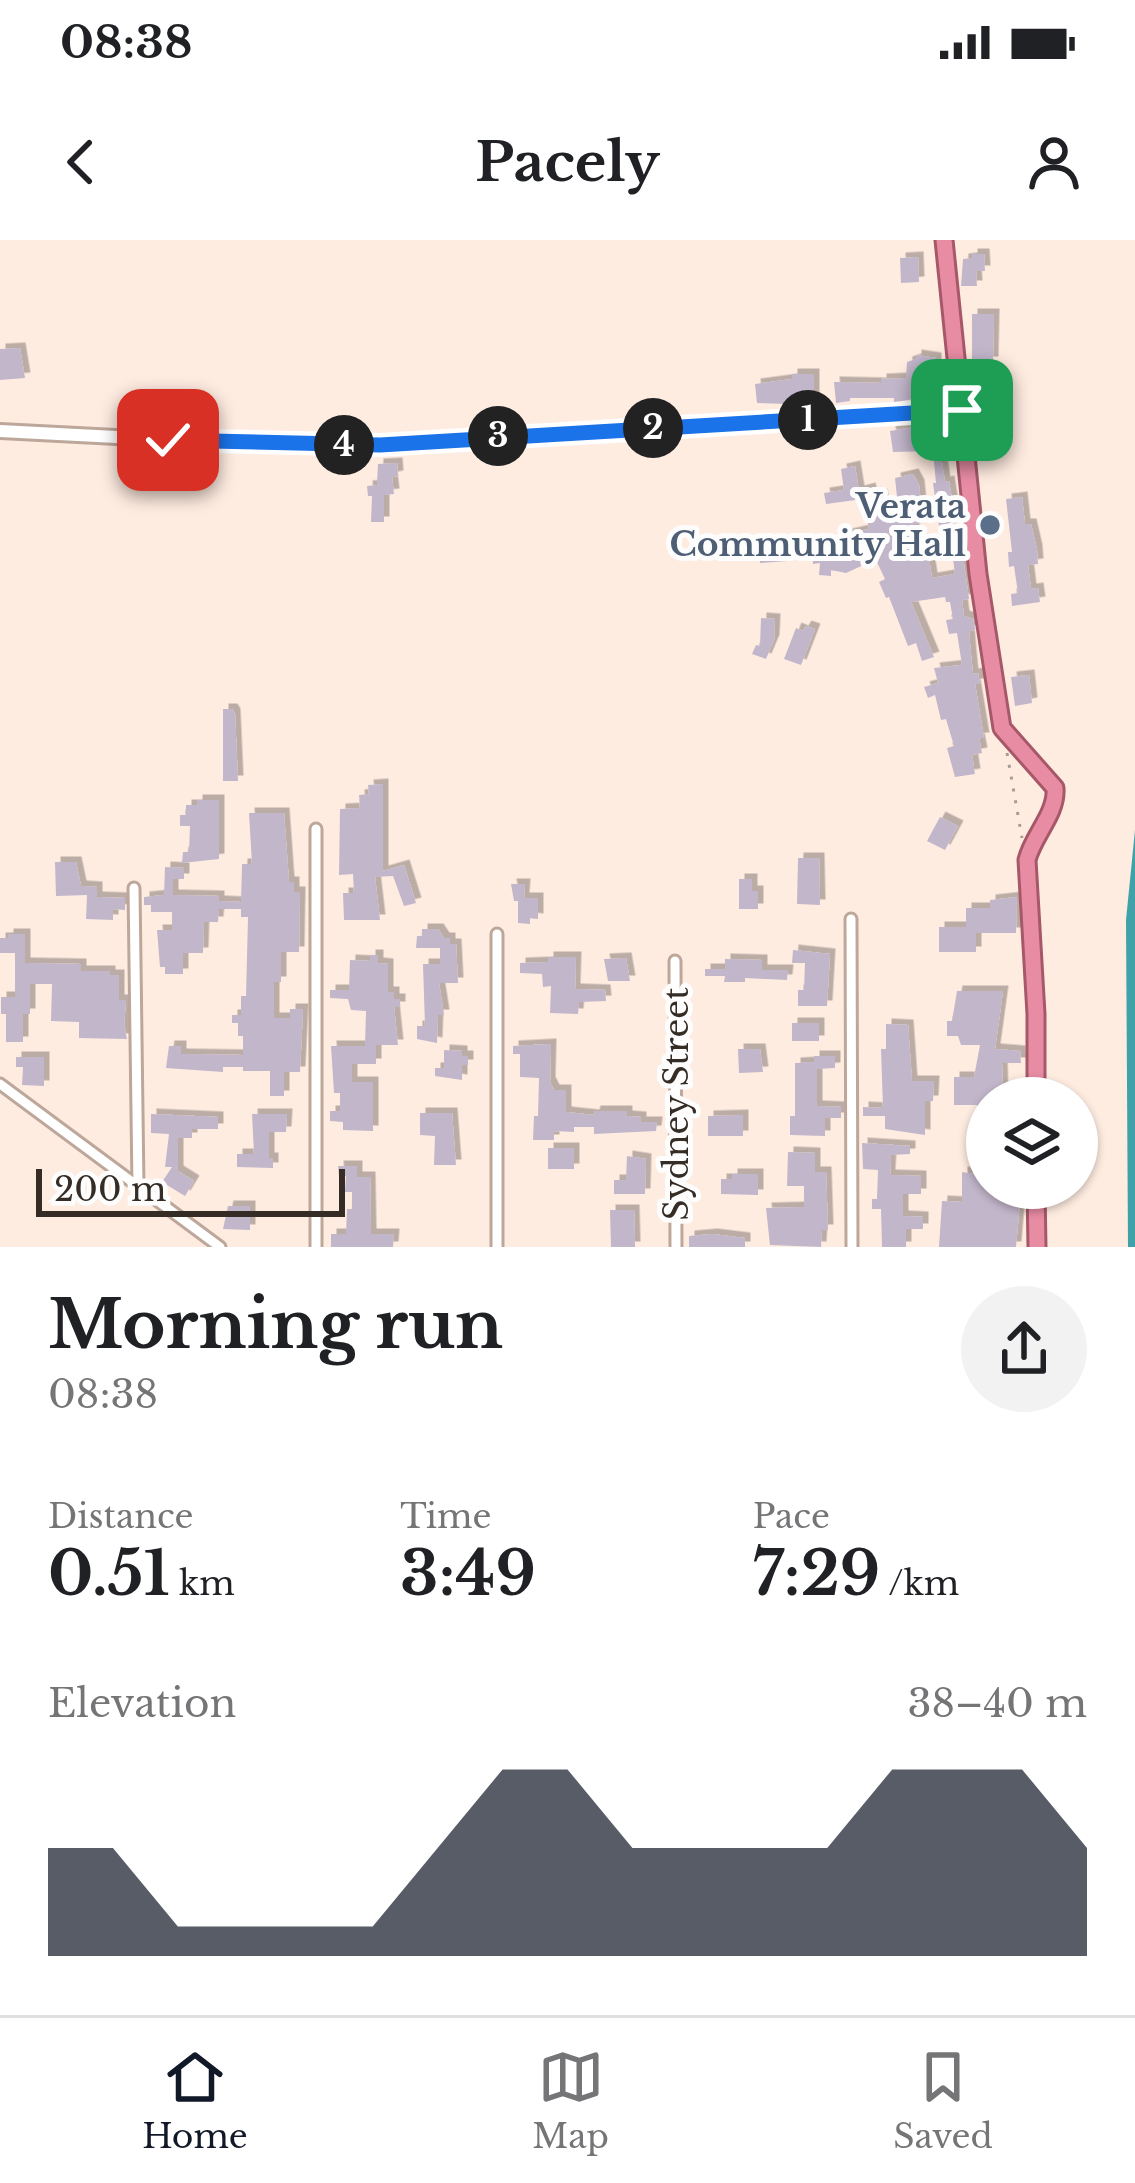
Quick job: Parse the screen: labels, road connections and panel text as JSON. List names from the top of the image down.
{
  "streets": {
    "street": ["Sydney Street"]
  },
  "places": ["Verata Community Hall"],
  "scale_bar": "200 m",
  "page": {
    "status": "08:38",
    "header": "Pacely",
    "pins": [
      "1",
      "2",
      "3",
      "4"
    ],
    "scale": "200 m",
    "heading": ["Morning run", "08:38"],
    "stats": [
      ["Distance", "0.51 km"],
      ["Time", "3:49"],
      ["Pace", "7:29 /km"]
    ],
    "chart": ["Elevation", "38–40 m"],
    "tabs": ["Home", "Map", "Saved"]
  }
}
